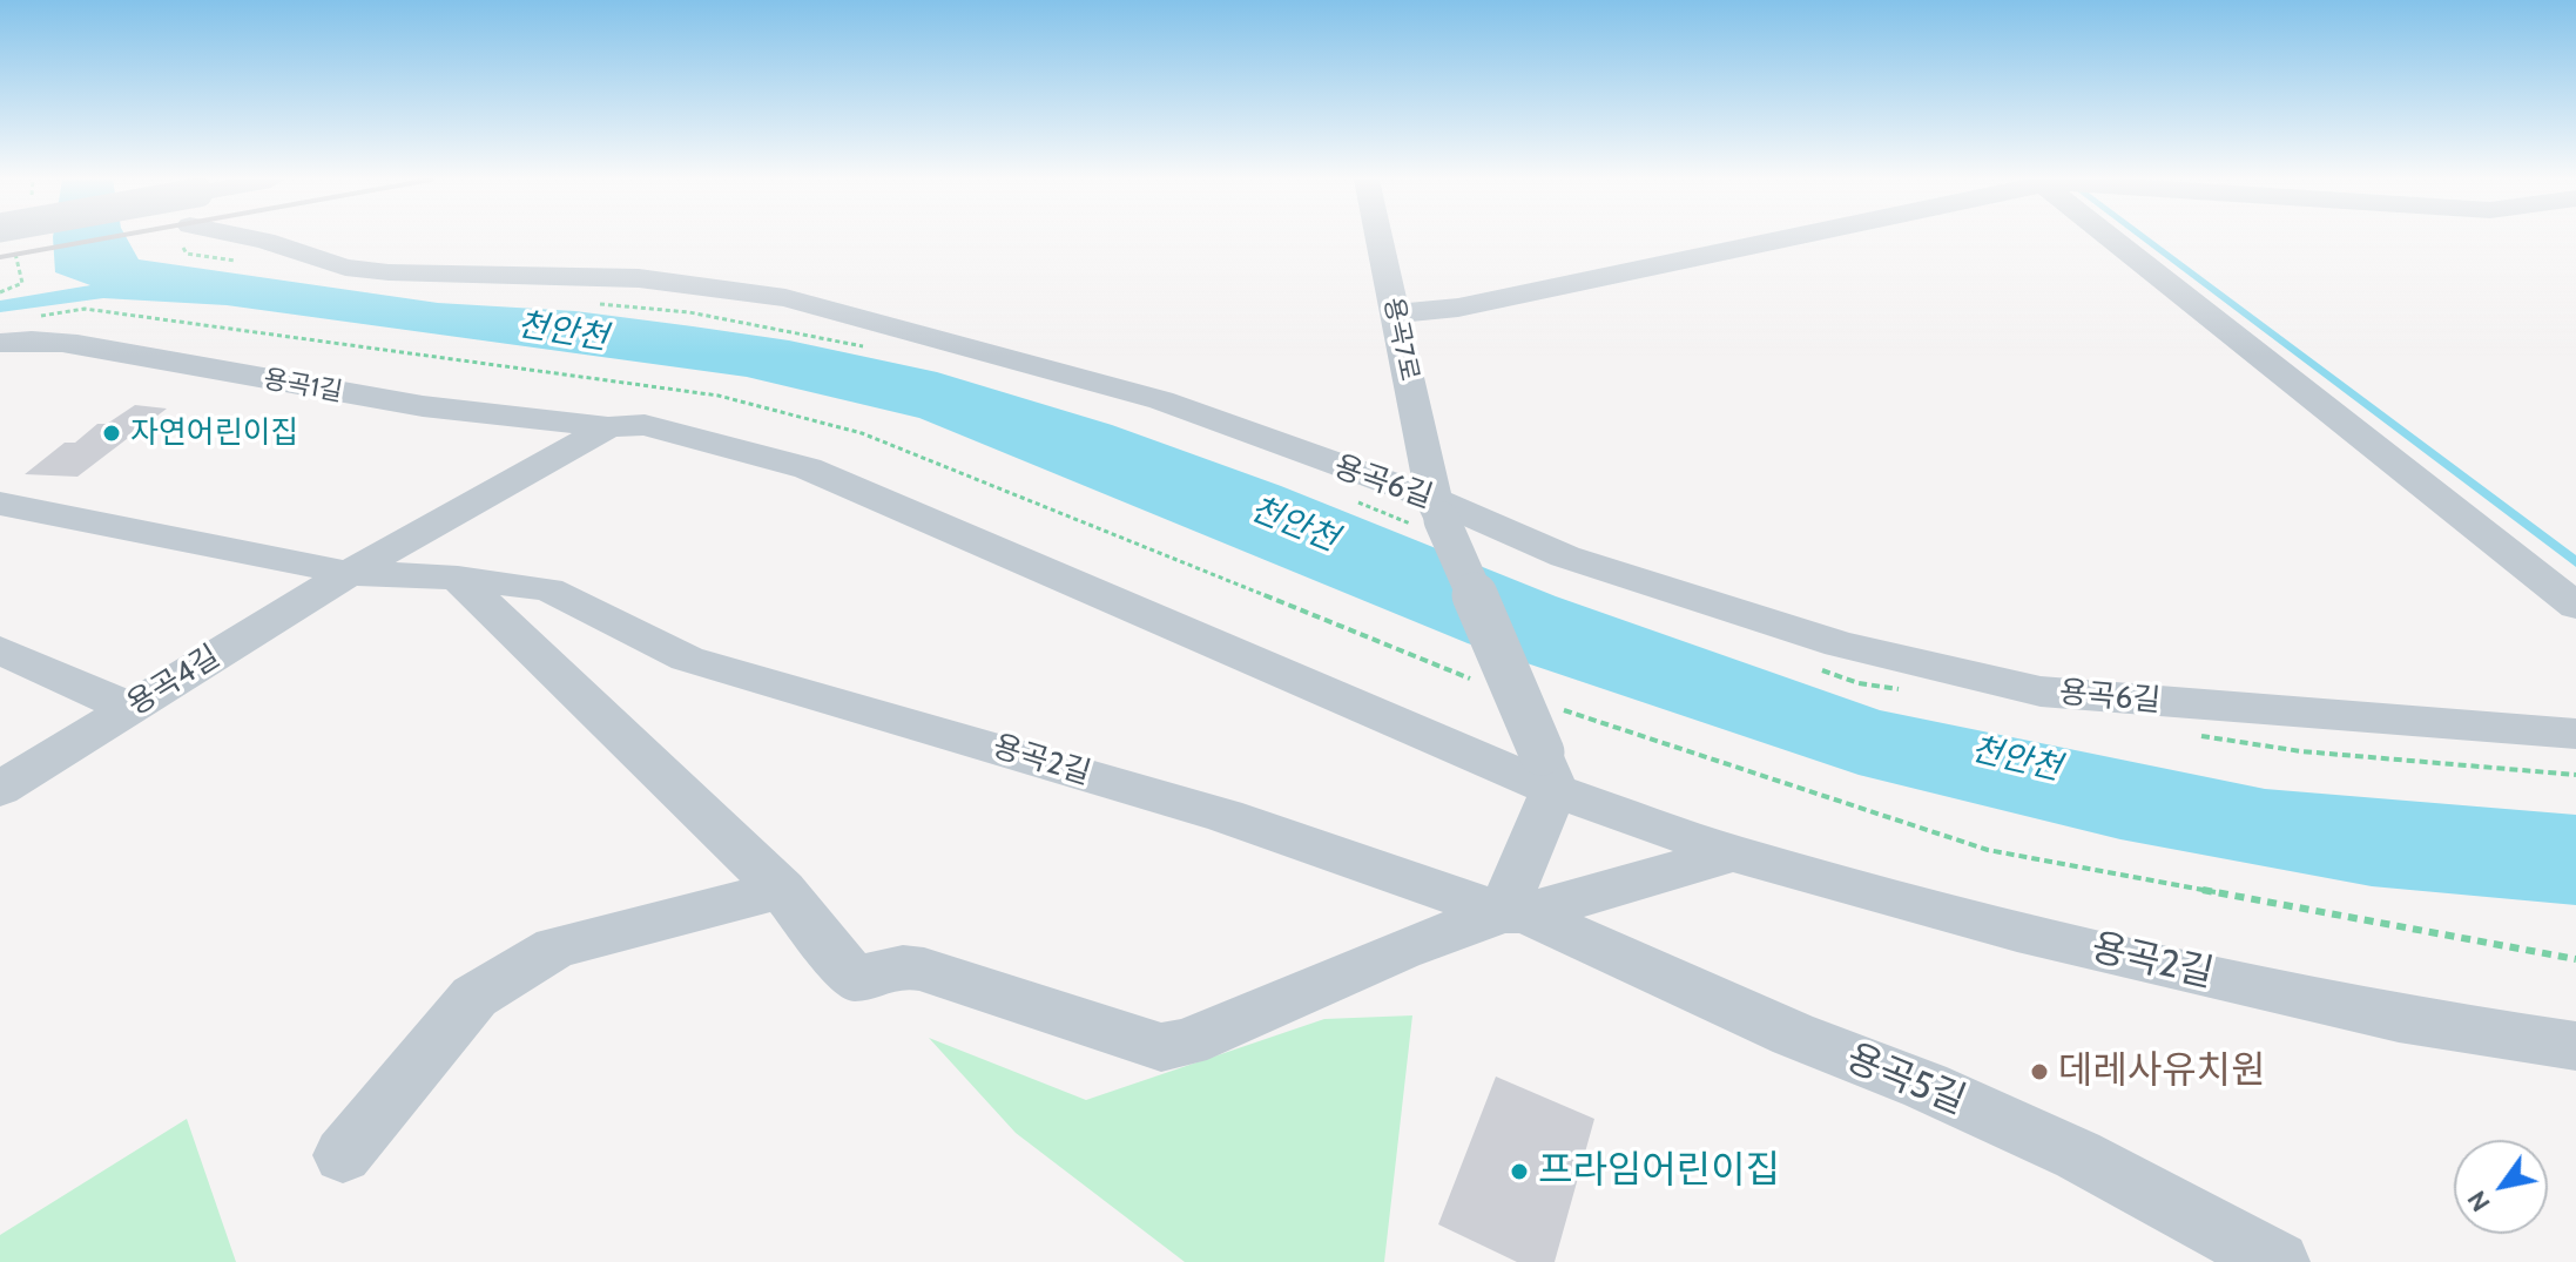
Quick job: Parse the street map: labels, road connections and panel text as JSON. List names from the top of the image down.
{
  "streets": {
    "street": [
      "용곡7로",
      "용곡1길",
      "용곡6길",
      "용곡4길",
      "용곡2길",
      "용곡5길"
    ]
  },
  "crossings": [
    ["용곡7로", "용곡6길"],
    ["용곡7로", "용곡2길"],
    ["용곡1길", "용곡4길"],
    ["용곡1길", "용곡2길"],
    ["용곡4길", "용곡2길"],
    ["용곡2길", "용곡5길"]
  ],
  "water": ["천안천"],
  "places": ["자연어린이집", "데레사유치원", "프라임어린이집"],
  "north": "bottom left"
}
